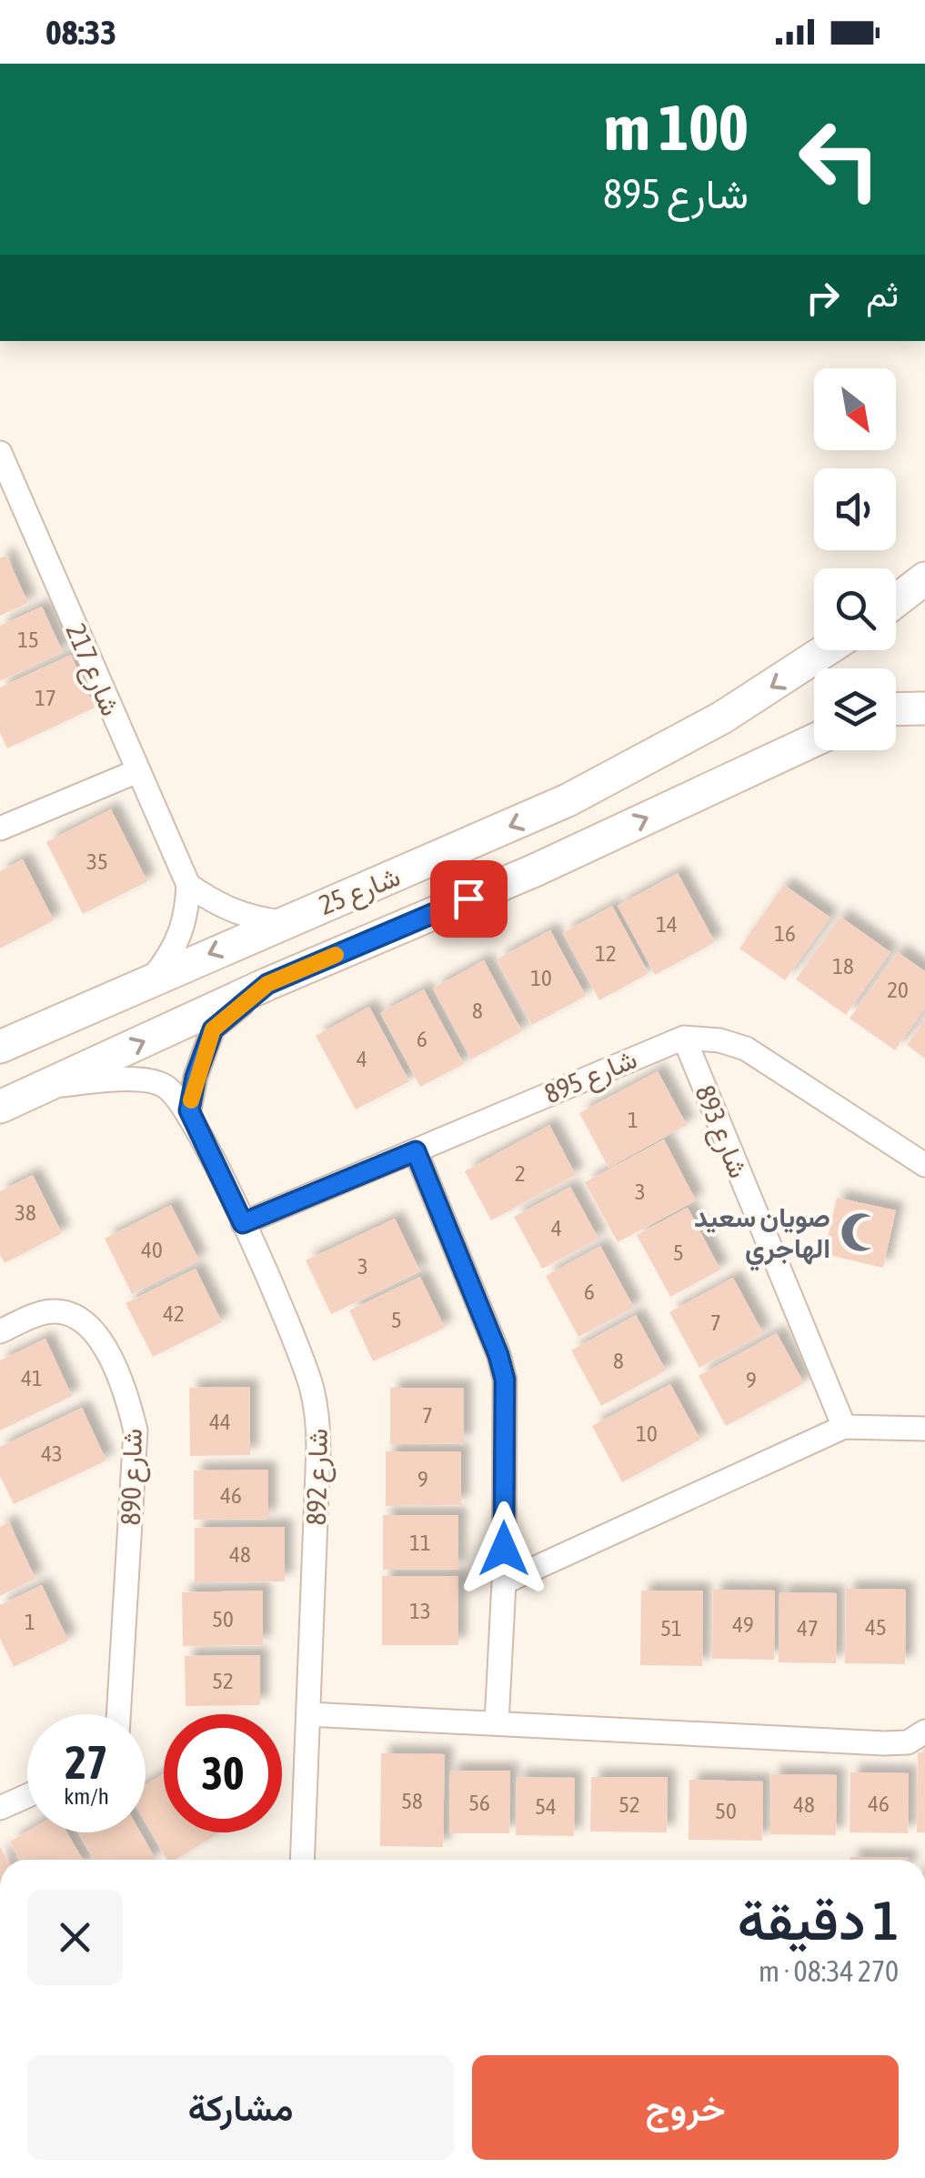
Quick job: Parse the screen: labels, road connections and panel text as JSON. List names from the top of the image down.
{
  "streets": {
    "street": [
      "شارع 217",
      "شارع 25",
      "شارع 895",
      "شارع 893",
      "شارع 890",
      "شارع 892"
    ]
  },
  "crossings": [
    ["شارع 25", "شارع 892"],
    ["شارع 895", "شارع 893"],
    ["شارع 895", "شارع 892"]
  ],
  "places": {
    "mosque": ["صويان سعيد الهاجري"]
  },
  "house_numbers": [
    "15",
    "17",
    "35",
    "14",
    "16",
    "12",
    "18",
    "10",
    "20",
    "8",
    "6",
    "4",
    "1",
    "2",
    "3",
    "38",
    "4",
    "40",
    "5",
    "3",
    "6",
    "42",
    "5",
    "7",
    "8",
    "41",
    "9",
    "7",
    "44",
    "10",
    "43",
    "9",
    "46",
    "11",
    "48",
    "13",
    "50",
    "1",
    "49",
    "45",
    "51",
    "47",
    "52",
    "58",
    "56",
    "46",
    "52",
    "48",
    "54",
    "50"
  ],
  "north": "bottom right",
  "page": {
    "status": "08:33",
    "turn": ["100 m", "شارع 895"],
    "then": "ثم",
    "speed": "27 km/h",
    "limit": "30",
    "heading": ["1 دقيقة", "270 m · 08:34"],
    "buttons": ["خروج", "مشاركة"]
  }
}
